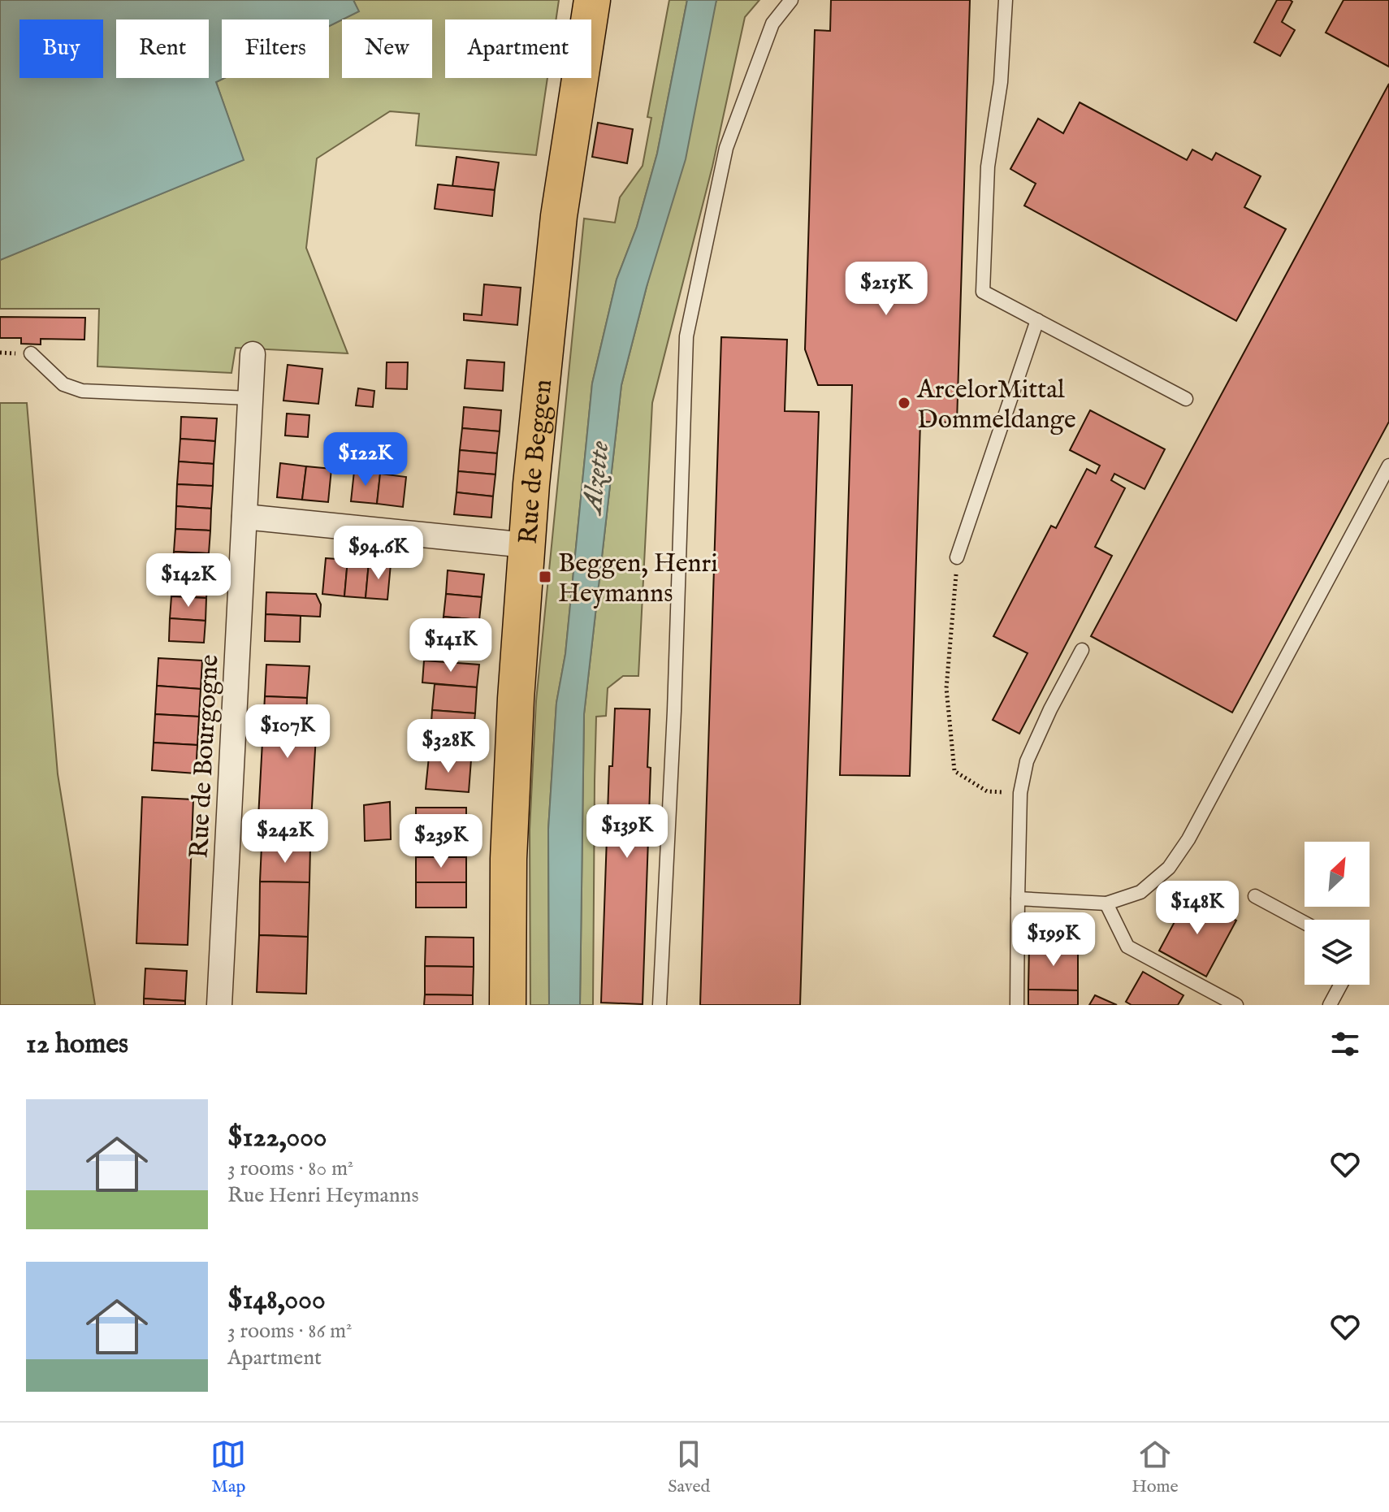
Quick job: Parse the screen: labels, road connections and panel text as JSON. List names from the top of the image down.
{
  "streets": {
    "main road": ["Rue de Beggen"],
    "street": ["Rue de Bourgogne"]
  },
  "water": ["Alzette"],
  "places": {
    "other": ["ArcelorMittal Dommeldange"],
    "transit": ["Beggen, Henri Heymanns"]
  },
  "north": "top right",
  "page": {
    "chip": [
      "Buy",
      "Rent",
      "Filters",
      "New",
      "Apartment"
    ],
    "price": [
      "$215K",
      "$122K",
      "$94.6K",
      "$142K",
      "$141K",
      "$107K",
      "$328K",
      "$139K",
      "$242K",
      "$239K",
      "$148K",
      "$199K"
    ],
    "heading": "12 homes",
    "list": [
      {
        "name": "$122,000",
        "note": "3 rooms · 80 m² · Rue Henri Heymanns"
      },
      {
        "name": "$148,000",
        "note": "3 rooms · 86 m² · Apartment"
      }
    ],
    "tabs": ["Map", "Saved", "Home"]
  }
}
